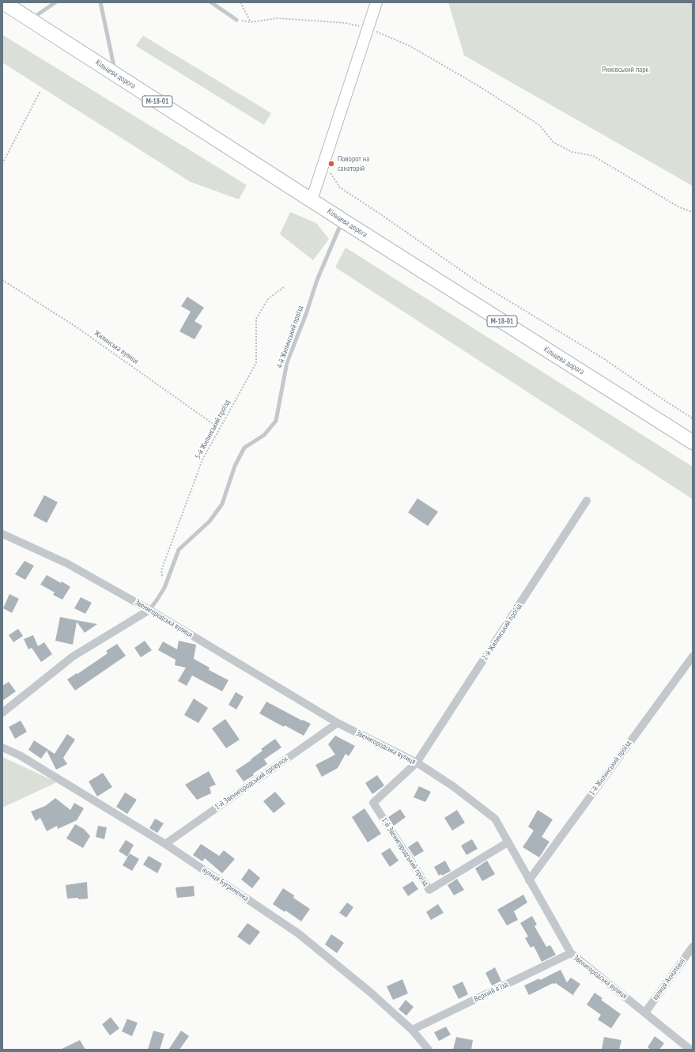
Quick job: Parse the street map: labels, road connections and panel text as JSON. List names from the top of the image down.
{
  "streets": {
    "highway": ["Кільцева дорога", "М-18-01"],
    "street": [
      "Звенигородська вулиця",
      "2-й Жилинський проїзд",
      "1-й Жилинський проїзд",
      "1-й Звенигородський провулок",
      "1-й Звенигородський проїзд",
      "вулиця Бугрименка",
      "вулиця Ахматової",
      "Верхній в'їзд"
    ],
    "lane": ["4-й Жилинський проїзд"],
    "path": ["Жилинська вулиця", "5-й Жилинський проїзд"]
  },
  "crossings": [
    ["Кільцева дорога", "4-й Жилинський проїзд"],
    ["4-й Жилинський проїзд", "5-й Жилинський проїзд"],
    ["4-й Жилинський проїзд", "Звенигородська вулиця"],
    ["Жилинська вулиця", "5-й Жилинський проїзд"],
    ["Звенигородська вулиця", "2-й Жилинський проїзд"],
    ["Звенигородська вулиця", "1-й Жилинський проїзд"],
    ["Звенигородська вулиця", "1-й Звенигородський провулок"],
    ["Звенигородська вулиця", "1-й Звенигородський проїзд"],
    ["Звенигородська вулиця", "вулиця Ахматової"],
    ["Звенигородська вулиця", "Верхній в'їзд"],
    ["2-й Жилинський проїзд", "1-й Звенигородський проїзд"],
    ["1-й Звенигородський провулок", "вулиця Бугрименка"],
    ["вулиця Бугрименка", "Верхній в'їзд"]
  ],
  "parks": ["Рижівський парк"],
  "places": ["Поворот на санаторій"]
}
